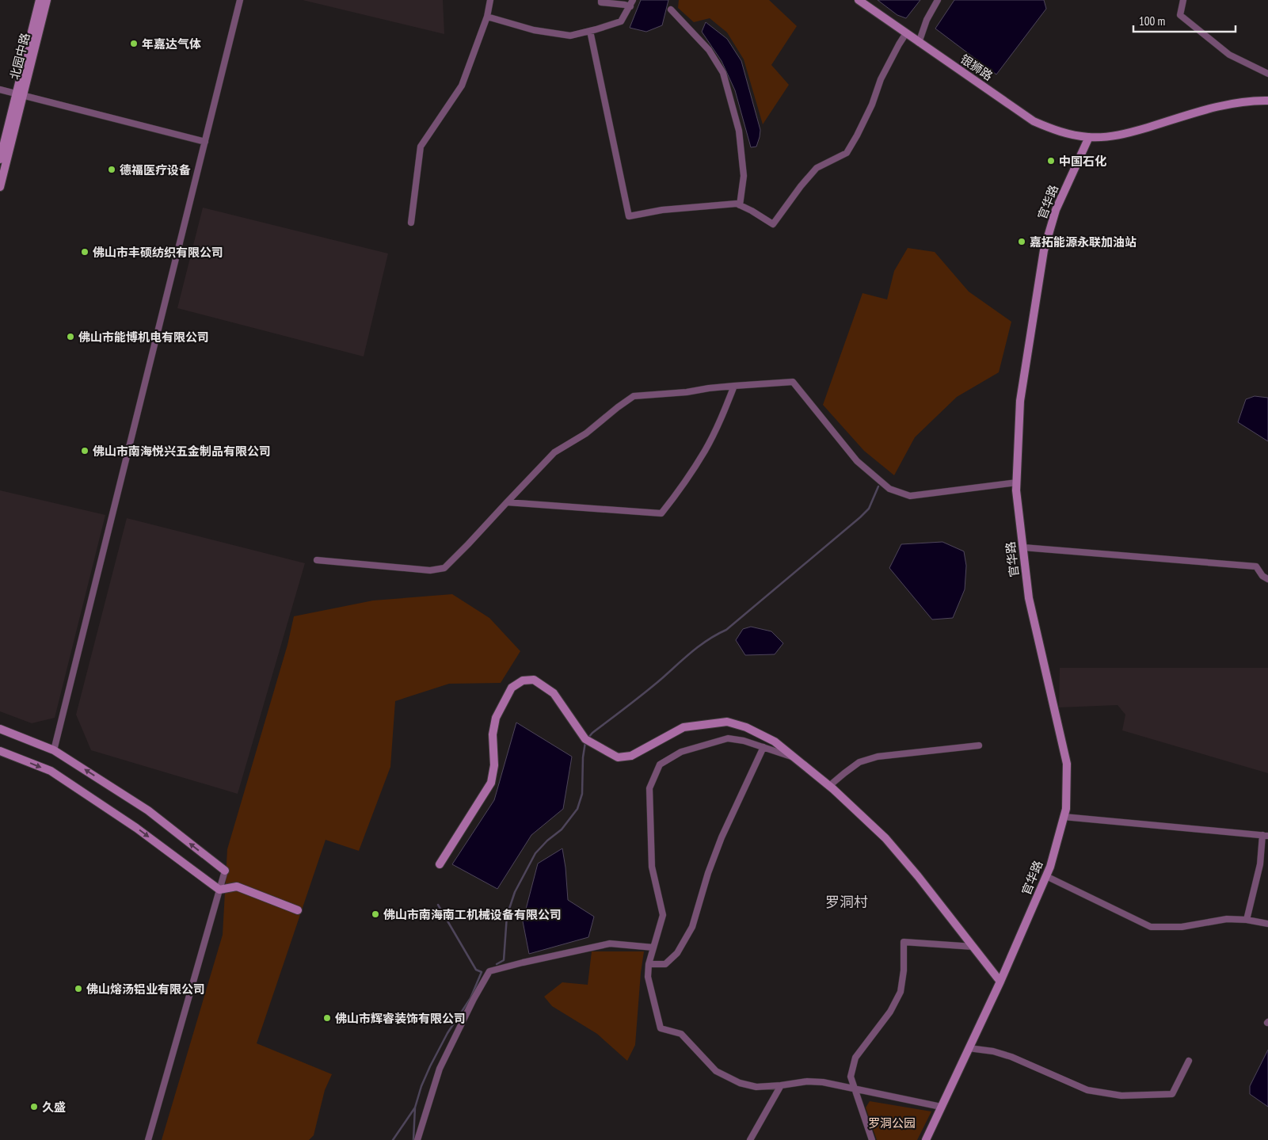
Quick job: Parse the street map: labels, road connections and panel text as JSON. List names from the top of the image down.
{
  "streets": {
    "street": ["北园中路", "银狮路", "官华路"]
  },
  "crossings": [
    ["银狮路", "官华路"]
  ],
  "districts": ["罗洞村"],
  "parks": ["罗洞公园"],
  "places": [
    "年嘉达气体",
    "中国石化",
    "德福医疗设备",
    "嘉拓能源永联加油站",
    "佛山市丰硕纺织有限公司",
    "佛山市能博机电有限公司",
    "佛山市南海悦兴五金制品有限公司",
    "佛山市南海南工机械设备有限公司",
    "佛山熔汤铝业有限公司",
    "佛山市辉睿装饰有限公司",
    "久盛"
  ],
  "scale_bar": "100 m"
}
